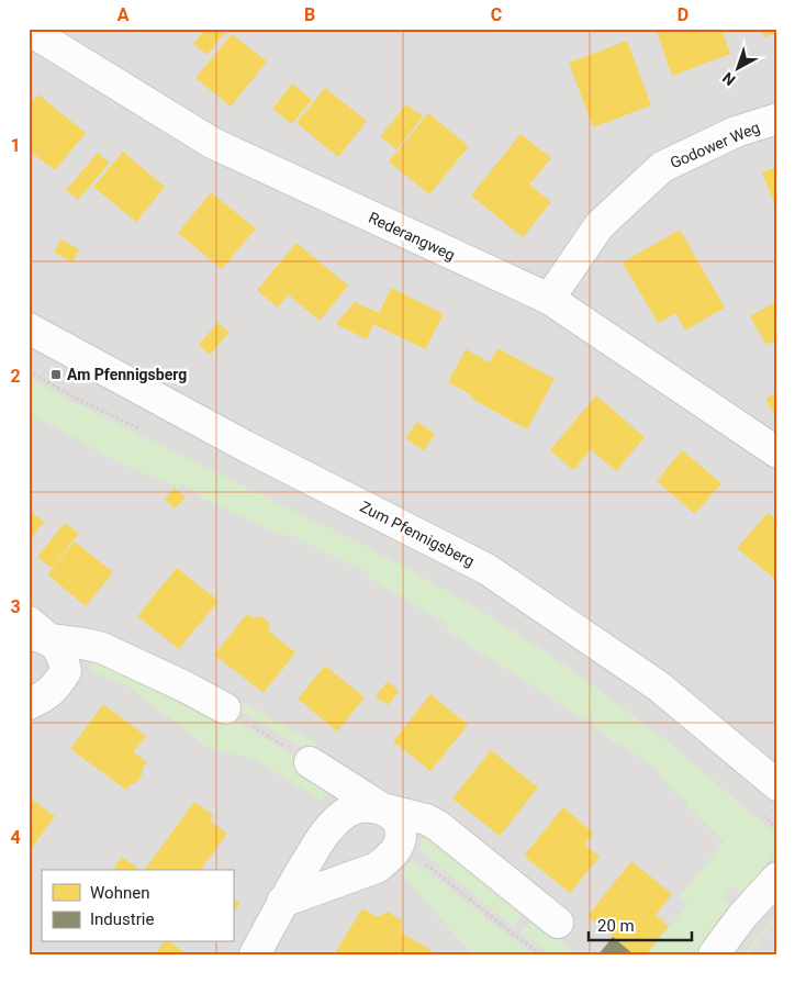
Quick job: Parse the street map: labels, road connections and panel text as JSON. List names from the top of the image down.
{
  "streets": {
    "street": ["Godower Weg", "Rederangweg", "Zum Pfennigsberg"]
  },
  "crossings": [
    ["Godower Weg", "Rederangweg"]
  ],
  "places": {
    "transit": ["Am Pfennigsberg"]
  },
  "legend": ["Wohnen", "Industrie"],
  "scale_bar": "20 m",
  "north": "bottom left",
  "grid": {
    "columns": [
      "A",
      "B",
      "C",
      "D"
    ],
    "rows": [
      "1",
      "2",
      "3",
      "4"
    ]
  }
}
